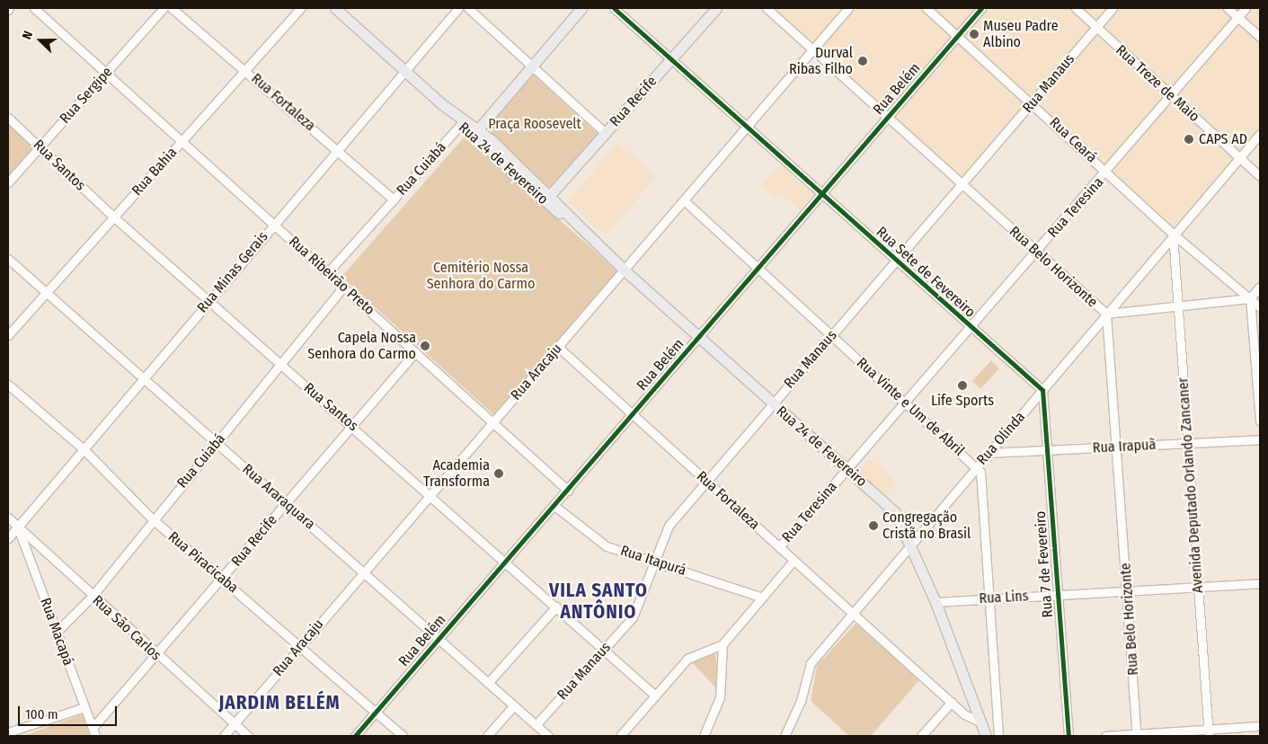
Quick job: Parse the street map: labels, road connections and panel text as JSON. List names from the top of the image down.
{
  "streets": {
    "main road": ["Rua Recife", "Rua 24 de Fevereiro"],
    "street": [
      "Rua Manaus",
      "Rua Treze de Maio",
      "Rua Belém",
      "Rua Sergipe",
      "Rua Fortaleza",
      "Rua Ceará",
      "Rua Santos",
      "Rua Cuiabá",
      "Rua Bahia",
      "Rua Teresina",
      "Rua Belo Horizonte",
      "Rua Minas Gerais",
      "Rua Sete de Fevereiro",
      "Rua Ribeirão Preto",
      "Rua Aracaju",
      "Rua Vinte e Um de Abril",
      "Rua Olinda",
      "Rua Irapuã",
      "Avenida Deputado Orlando Zancaner",
      "Rua Araraquara",
      "Rua Itapurá",
      "Rua Piracicaba",
      "Rua 7 de Fevereiro",
      "Rua Lins",
      "Rua São Carlos",
      "Rua Macapá"
    ]
  },
  "crossings": [
    ["Rua Manaus", "Rua Treze de Maio"],
    ["Rua Manaus", "Rua Fortaleza"],
    ["Rua Manaus", "Rua Ceará"],
    ["Rua Manaus", "Rua 24 de Fevereiro"],
    ["Rua Manaus", "Rua Santos"],
    ["Rua Manaus", "Rua Belo Horizonte"],
    ["Rua Manaus", "Rua Sete de Fevereiro"],
    ["Rua Manaus", "Rua Vinte e Um de Abril"],
    ["Rua Manaus", "Rua Araraquara"],
    ["Rua Manaus", "Rua Itapurá"],
    ["Rua Treze de Maio", "Rua Teresina"],
    ["Rua Treze de Maio", "Rua Olinda"],
    ["Rua Belém", "Rua Fortaleza"],
    ["Rua Belém", "Rua Ceará"],
    ["Rua Belém", "Rua 24 de Fevereiro"],
    ["Rua Belém", "Rua Santos"],
    ["Rua Belém", "Rua Belo Horizonte"],
    ["Rua Belém", "Rua Sete de Fevereiro"],
    ["Rua Belém", "Rua Ribeirão Preto"],
    ["Rua Belém", "Rua Vinte e Um de Abril"],
    ["Rua Belém", "Rua Araraquara"],
    ["Rua Belém", "Rua Itapurá"],
    ["Rua Belém", "Rua Piracicaba"],
    ["Rua Sergipe", "Rua Santos"],
    ["Rua Sergipe", "Rua Ribeirão Preto"],
    ["Rua Recife", "Rua 24 de Fevereiro"],
    ["Rua Recife", "Rua Santos"],
    ["Rua Recife", "Rua Sete de Fevereiro"],
    ["Rua Recife", "Rua Ribeirão Preto"],
    ["Rua Recife", "Rua Araraquara"],
    ["Rua Recife", "Rua Piracicaba"],
    ["Rua Recife", "Rua São Carlos"],
    ["Rua Recife", "Rua Macapá"],
    ["Rua Fortaleza", "Rua 24 de Fevereiro"],
    ["Rua Fortaleza", "Rua Cuiabá"],
    ["Rua Fortaleza", "Rua Bahia"],
    ["Rua Fortaleza", "Rua Teresina"],
    ["Rua Fortaleza", "Rua Minas Gerais"],
    ["Rua Fortaleza", "Rua Aracaju"],
    ["Rua Fortaleza", "Rua Olinda"],
    ["Rua Ceará", "Rua Teresina"],
    ["Rua Ceará", "Rua Olinda"],
    ["Rua Ceará", "Avenida Deputado Orlando Zancaner"],
    ["Rua 24 de Fevereiro", "Rua Cuiabá"],
    ["Rua 24 de Fevereiro", "Rua Teresina"],
    ["Rua 24 de Fevereiro", "Rua Minas Gerais"],
    ["Rua 24 de Fevereiro", "Rua Aracaju"],
    ["Rua 24 de Fevereiro", "Rua Olinda"],
    ["Rua 24 de Fevereiro", "Rua Lins"],
    ["Rua Santos", "Rua Cuiabá"],
    ["Rua Santos", "Rua Bahia"],
    ["Rua Santos", "Rua Minas Gerais"],
    ["Rua Santos", "Rua Aracaju"],
    ["Rua Cuiabá", "Rua Ribeirão Preto"],
    ["Rua Cuiabá", "Rua Araraquara"],
    ["Rua Cuiabá", "Rua Piracicaba"],
    ["Rua Cuiabá", "Rua São Carlos"],
    ["Rua Cuiabá", "Rua Macapá"],
    ["Rua Bahia", "Rua Ribeirão Preto"],
    ["Rua Bahia", "Rua Araraquara"],
    ["Rua Teresina", "Rua Belo Horizonte"],
    ["Rua Teresina", "Rua Sete de Fevereiro"],
    ["Rua Teresina", "Rua Vinte e Um de Abril"],
    ["Rua Teresina", "Rua Itapurá"],
    ["Rua Belo Horizonte", "Rua Aracaju"],
    ["Rua Belo Horizonte", "Rua Olinda"],
    ["Rua Belo Horizonte", "Rua Irapuã"],
    ["Rua Belo Horizonte", "Rua Lins"],
    ["Rua Minas Gerais", "Rua Ribeirão Preto"],
    ["Rua Minas Gerais", "Rua Araraquara"],
    ["Rua Minas Gerais", "Rua Piracicaba"],
    ["Rua Minas Gerais", "Rua São Carlos"],
    ["Rua Minas Gerais", "Rua Macapá"],
    ["Rua Sete de Fevereiro", "Rua Aracaju"],
    ["Rua Sete de Fevereiro", "Rua Olinda"],
    ["Rua Sete de Fevereiro", "Rua 7 de Fevereiro"],
    ["Rua Ribeirão Preto", "Rua Aracaju"],
    ["Rua Aracaju", "Rua Vinte e Um de Abril"],
    ["Rua Aracaju", "Rua Araraquara"],
    ["Rua Aracaju", "Rua Piracicaba"],
    ["Rua Aracaju", "Rua São Carlos"],
    ["Rua Vinte e Um de Abril", "Rua Olinda"],
    ["Rua Vinte e Um de Abril", "Rua Lins"],
    ["Rua Olinda", "Rua Irapuã"],
    ["Rua Olinda", "Avenida Deputado Orlando Zancaner"],
    ["Rua Olinda", "Rua 7 de Fevereiro"],
    ["Rua Irapuã", "Avenida Deputado Orlando Zancaner"],
    ["Rua Irapuã", "Rua 7 de Fevereiro"],
    ["Avenida Deputado Orlando Zancaner", "Rua Lins"],
    ["Rua 7 de Fevereiro", "Rua Lins"],
    ["Rua São Carlos", "Rua Macapá"]
  ],
  "districts": ["VILA SANTO ANTÔNIO", "JARDIM BELÉM"],
  "parks": ["Praça Roosevelt", "Cemitério Nossa Senhora do Carmo"],
  "places": [
    "Museu Padre Albino",
    "Durval Ribas Filho",
    "CAPS AD",
    "Capela Nossa Senhora do Carmo",
    "Life Sports",
    "Academia Transforma",
    "Congregação Cristã no Brasil"
  ],
  "scale_bar": "100 m",
  "north": "left"
}
